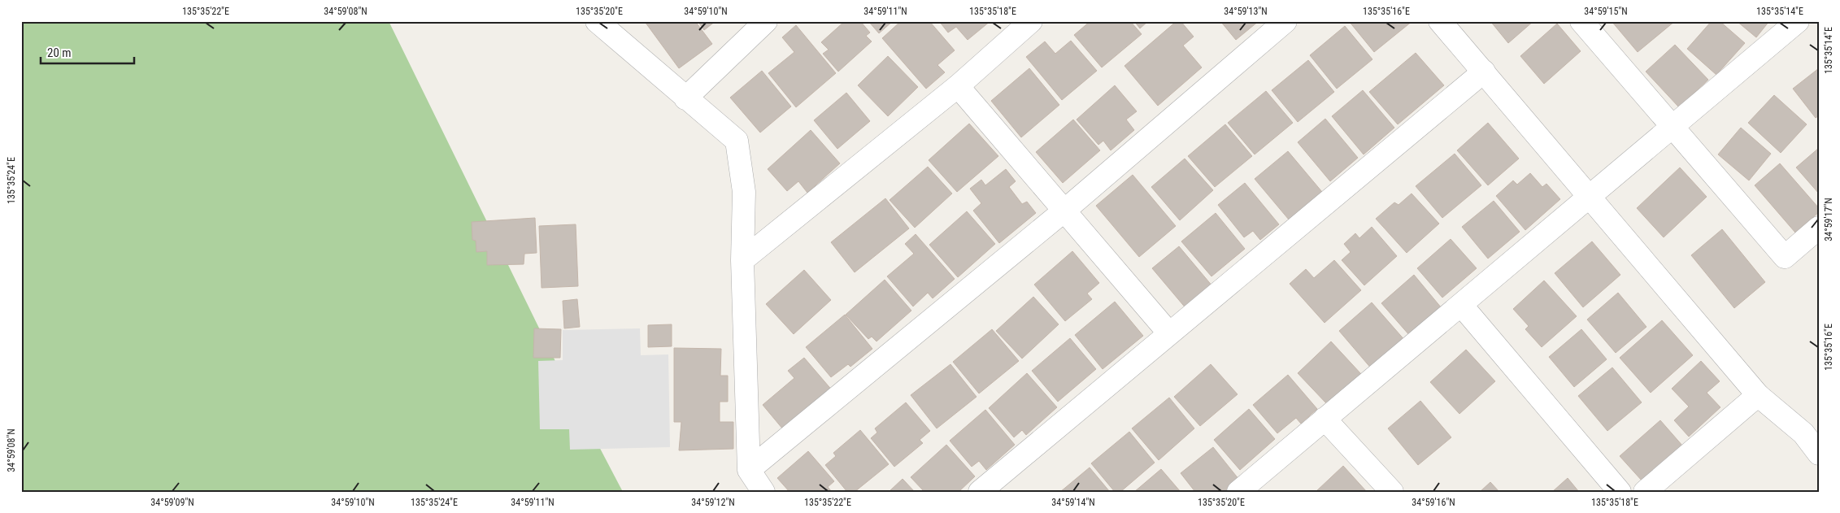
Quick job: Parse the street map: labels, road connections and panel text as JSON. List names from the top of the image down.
{
  "scale_bar": "20 m",
  "coordinates": [
    "135°35'22\"E",
    "34°59'08\"N",
    "135°35'20\"E",
    "34°59'10\"N",
    "34°59'11\"N",
    "135°35'18\"E",
    "34°59'13\"N",
    "135°35'16\"E",
    "34°59'15\"N",
    "135°35'14\"E",
    "135°35'24\"E",
    "34°59'17\"N",
    "34°59'09\"N",
    "34°59'12\"N",
    "34°59'14\"N",
    "34°59'16\"N"
  ]
}
